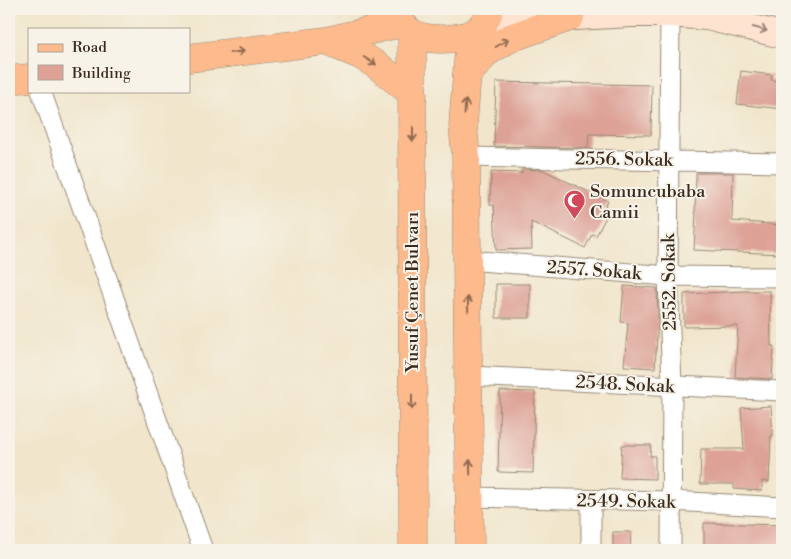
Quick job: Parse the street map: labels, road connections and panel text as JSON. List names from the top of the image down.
{
  "streets": {
    "main road": ["Yusuf Çenet Bulvarı"],
    "street": [
      "2556. Sokak",
      "2557. Sokak",
      "2552. Sokak",
      "2548. Sokak",
      "2549. Sokak"
    ]
  },
  "crossings": [
    ["2556. Sokak", "2552. Sokak"],
    ["2557. Sokak", "2552. Sokak"],
    ["2552. Sokak", "2548. Sokak"],
    ["2552. Sokak", "2549. Sokak"]
  ],
  "places": {
    "mosque": ["Somuncubaba Camii"]
  },
  "legend": ["Road", "Building"]
}
